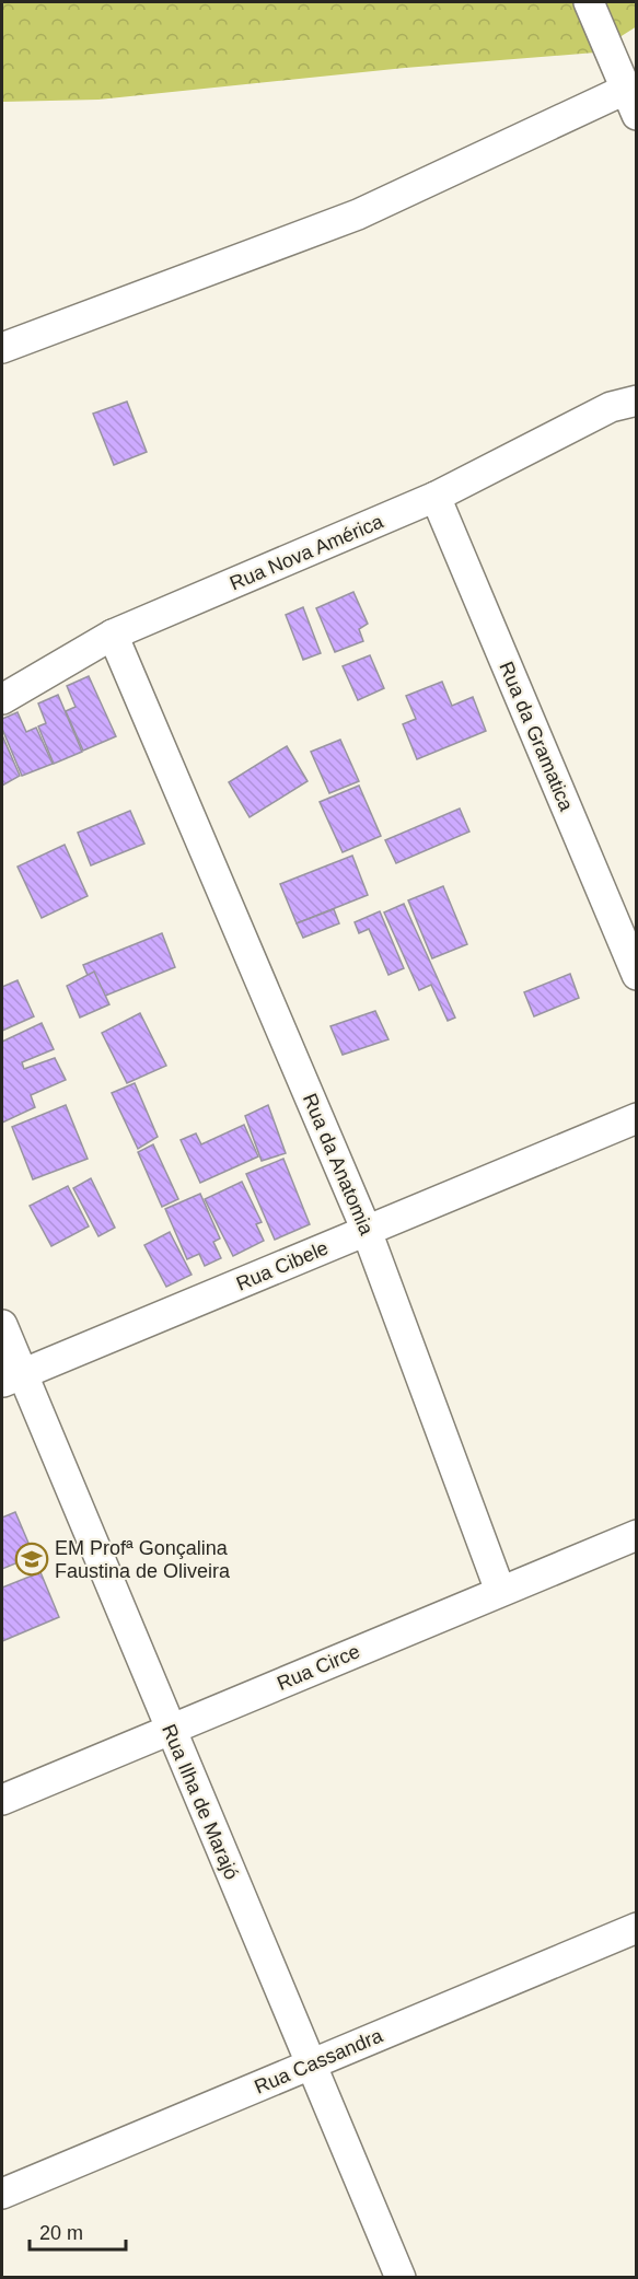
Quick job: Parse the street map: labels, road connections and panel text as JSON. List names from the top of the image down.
{
  "streets": {
    "street": [
      "Rua Nova América",
      "Rua da Gramatica",
      "Rua da Anatomia",
      "Rua Cibele",
      "Rua Circe",
      "Rua Ilha de Marajó",
      "Rua Cassandra"
    ]
  },
  "crossings": [
    ["Rua Nova América", "Rua da Gramatica"],
    ["Rua Nova América", "Rua da Anatomia"],
    ["Rua da Anatomia", "Rua Cibele"],
    ["Rua da Anatomia", "Rua Circe"],
    ["Rua Cibele", "Rua Ilha de Marajó"],
    ["Rua Circe", "Rua Ilha de Marajó"],
    ["Rua Ilha de Marajó", "Rua Cassandra"]
  ],
  "places": {
    "school or university": ["EM Profª Gonçalina Faustina de Oliveira"]
  },
  "scale_bar": "20 m"
}
